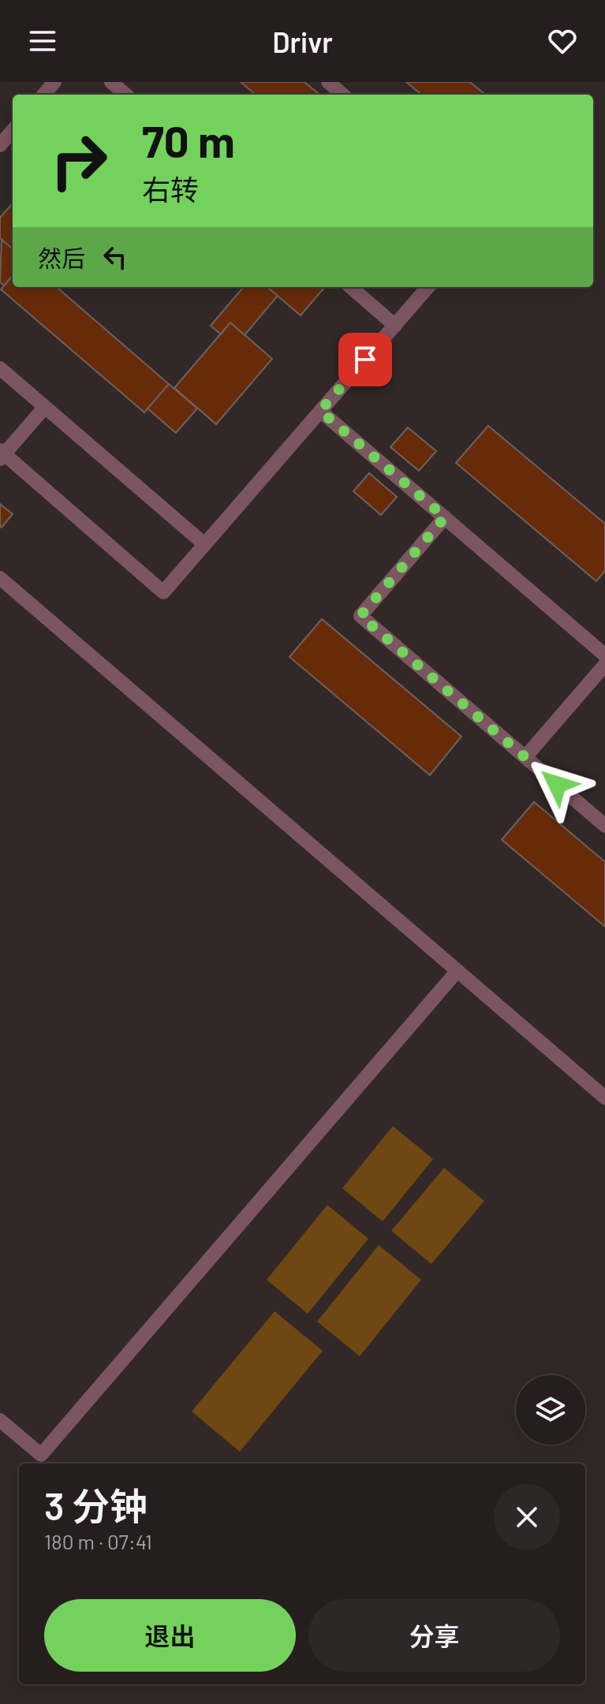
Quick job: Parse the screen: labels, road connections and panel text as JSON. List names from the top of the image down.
{
  "page": {
    "header": "Drivr",
    "turn": ["70 m", "右转"],
    "then": "然后",
    "heading": ["3 分钟", "180 m · 07:41"],
    "buttons": ["退出", "分享"]
  }
}
